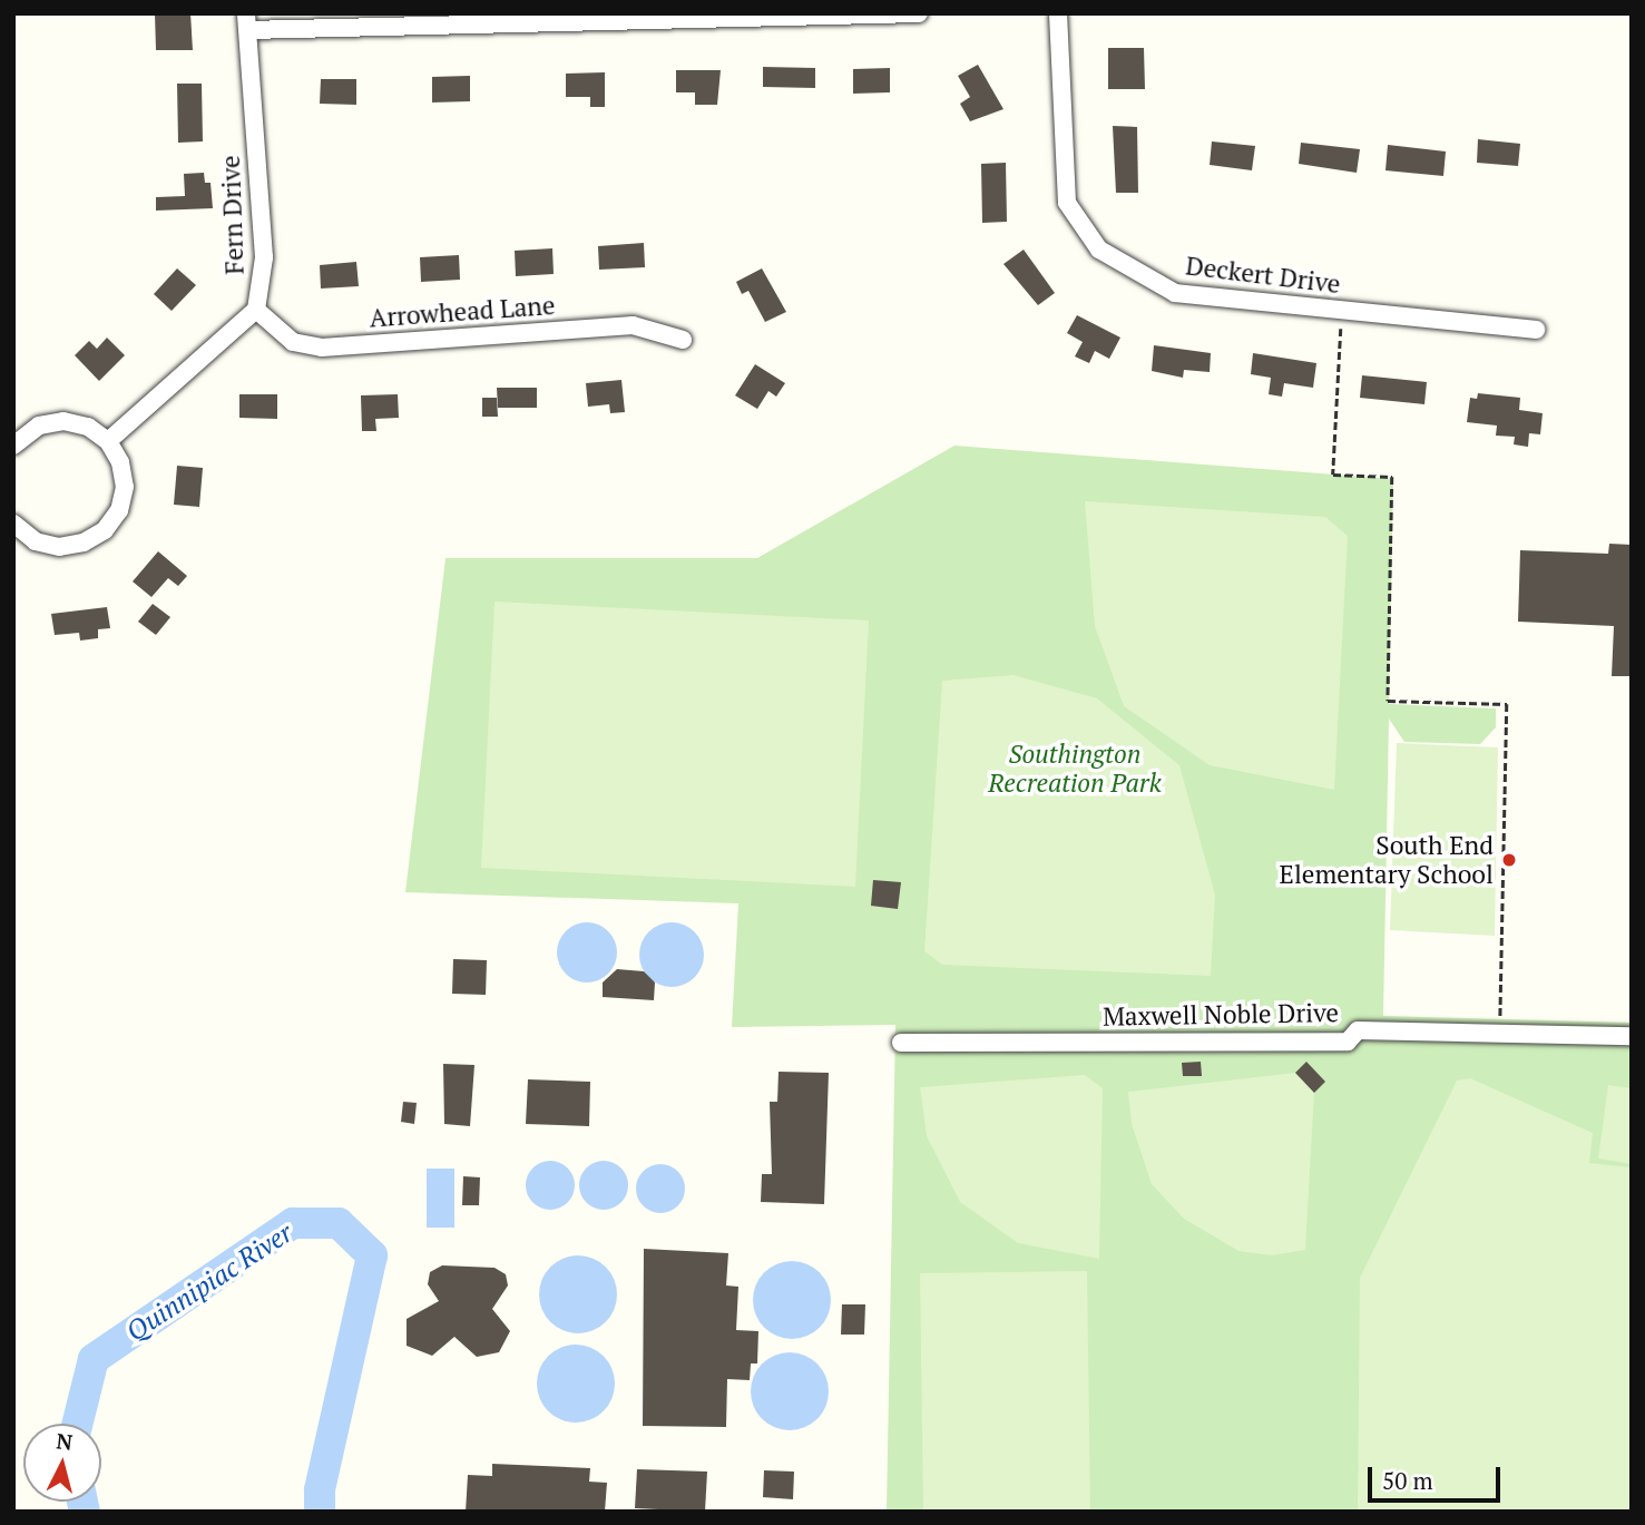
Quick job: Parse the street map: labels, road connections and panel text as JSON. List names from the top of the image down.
{
  "streets": {
    "street": [
      "Fern Drive",
      "Deckert Drive",
      "Arrowhead Lane",
      "Maxwell Noble Drive"
    ]
  },
  "crossings": [
    ["Fern Drive", "Arrowhead Lane"]
  ],
  "water": ["Quinnipiac River"],
  "parks": ["Southington Recreation Park"],
  "places": ["South End Elementary School"],
  "scale_bar": "50 m",
  "north": "top"
}
